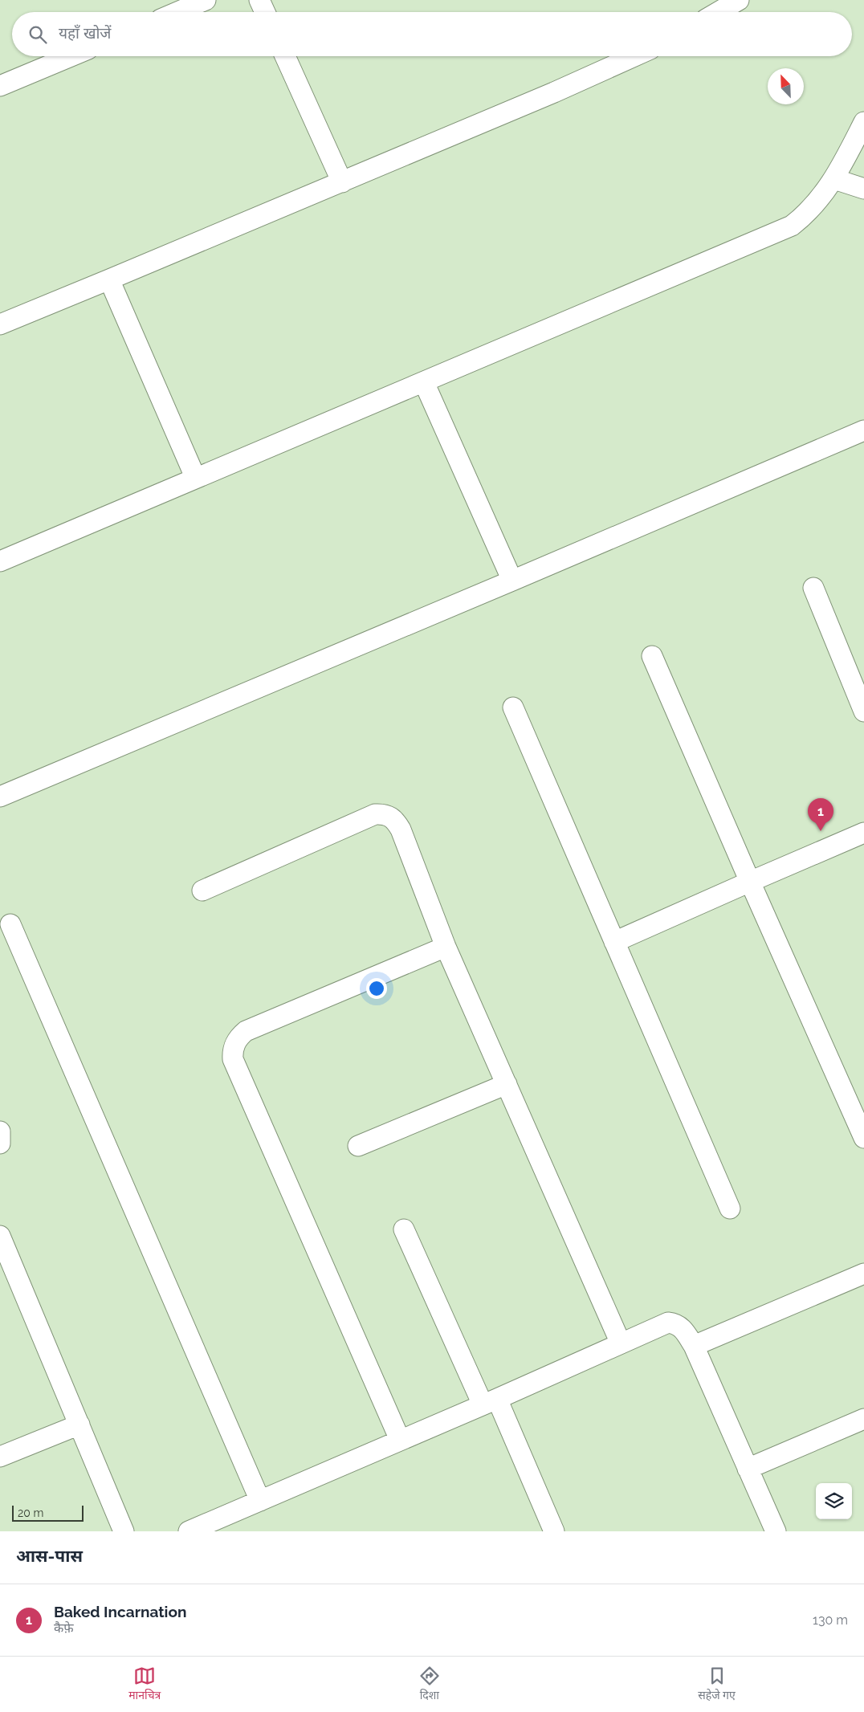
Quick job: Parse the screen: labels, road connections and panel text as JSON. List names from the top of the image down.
{
  "scale_bar": "20 m",
  "north": "top left",
  "page": {
    "search": "यहाँ खोजें",
    "pins": "1",
    "scale": "20 m",
    "heading": "आस-पास",
    "list": [
      {
        "mark": "1",
        "name": "Baked Incarnation",
        "note": "कैफ़े",
        "value": "130 m"
      }
    ],
    "nav": ["मानचित्र", "दिशा", "सहेजे गए"]
  }
}
